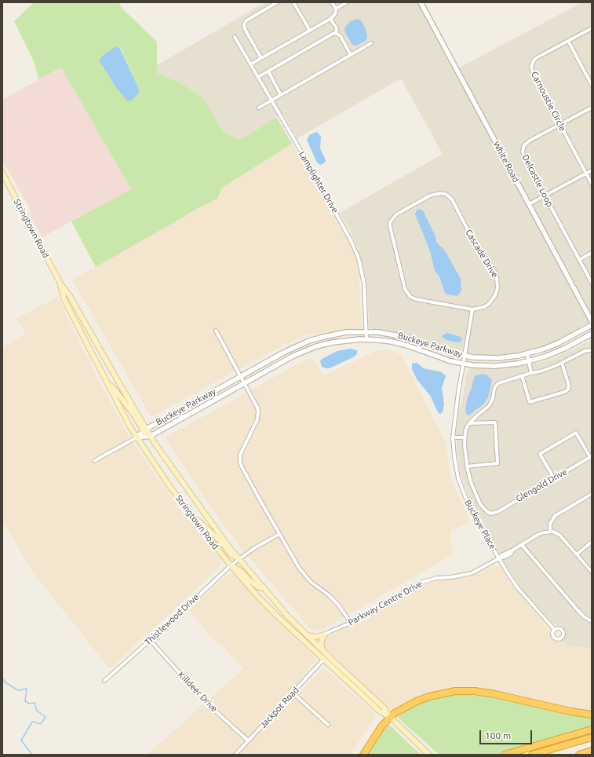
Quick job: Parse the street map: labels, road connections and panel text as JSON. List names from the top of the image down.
{
  "streets": {
    "main road": ["Stringtown Road"],
    "street": [
      "Carnoustie Circle",
      "White Road",
      "Delcastle Loop",
      "Lamplighter Drive",
      "Cascade Drive",
      "Buckeye Parkway",
      "Glengold Drive",
      "Buckeye Place",
      "Parkway Centre Drive",
      "Thistlewood Drive",
      "Killdeer Drive",
      "Jackpot Road"
    ]
  },
  "crossings": [
    ["Carnoustie Circle", "Delcastle Loop"],
    ["Lamplighter Drive", "Buckeye Parkway"],
    ["Stringtown Road", "Buckeye Parkway"],
    ["Stringtown Road", "Thistlewood Drive"],
    ["Stringtown Road", "Jackpot Road"],
    ["Cascade Drive", "Buckeye Place"],
    ["Buckeye Parkway", "Buckeye Place"],
    ["Buckeye Place", "Parkway Centre Drive"],
    ["Thistlewood Drive", "Killdeer Drive"],
    ["Killdeer Drive", "Jackpot Road"]
  ],
  "scale_bar": "100 m"
}
